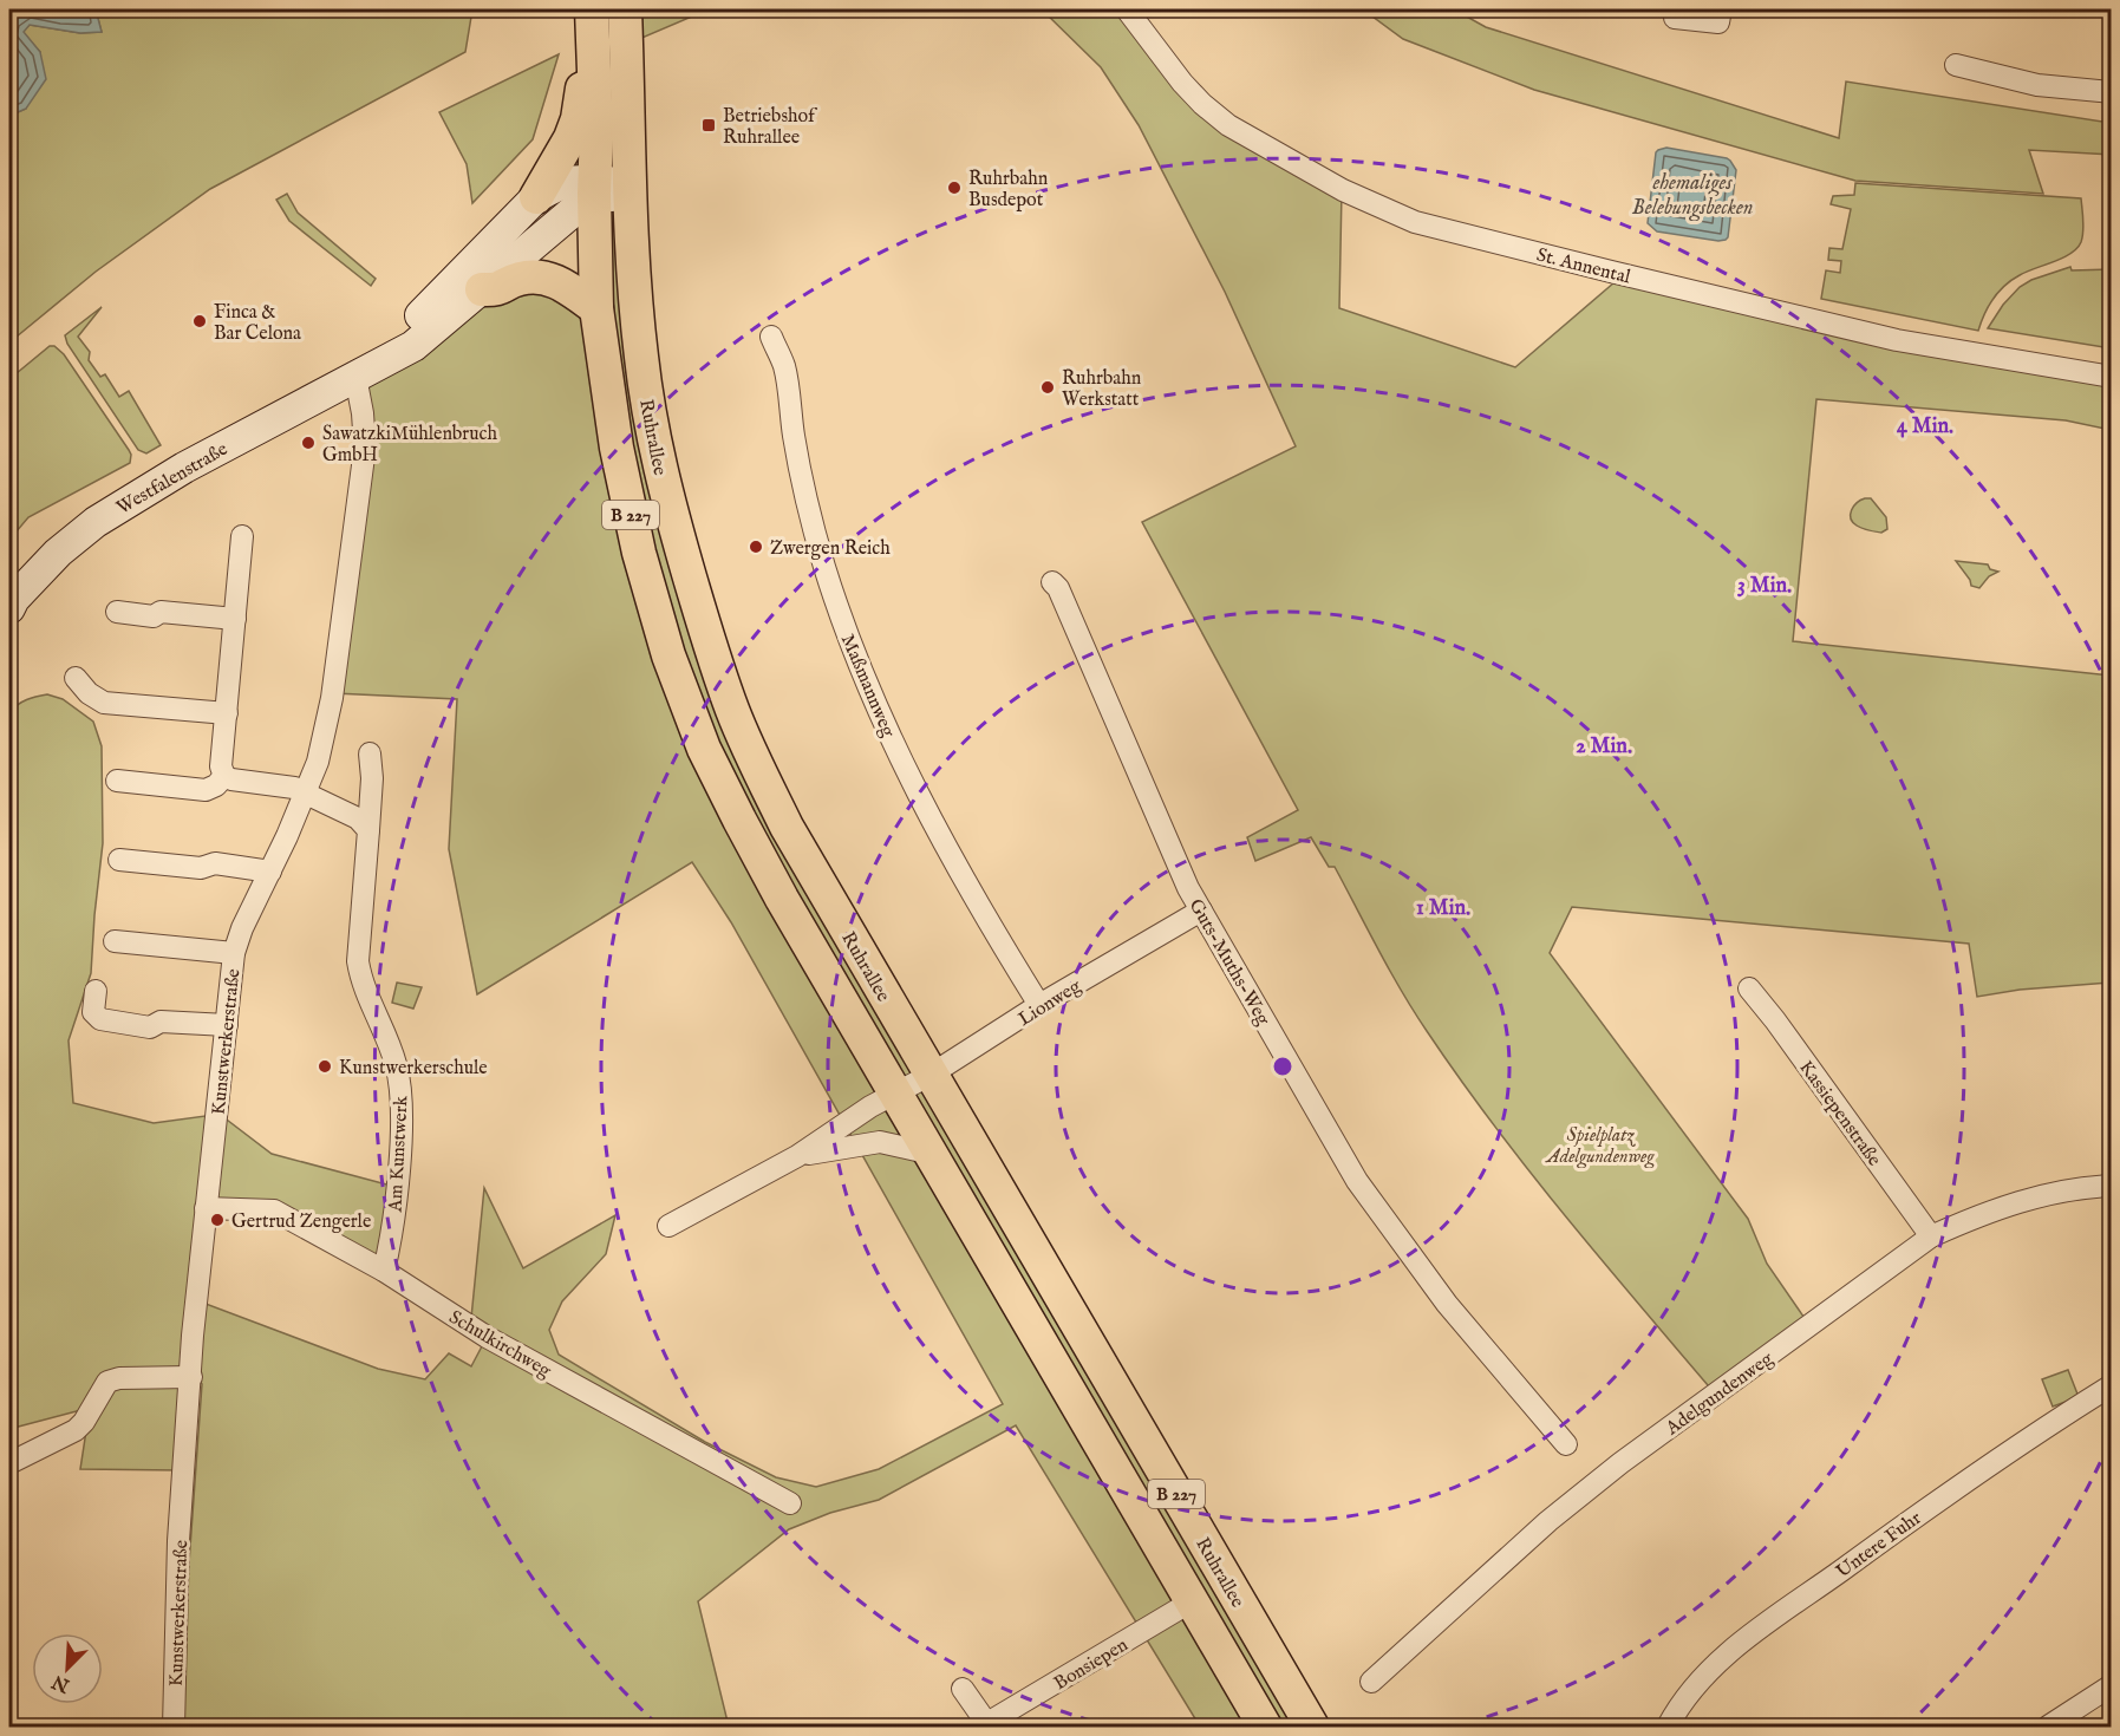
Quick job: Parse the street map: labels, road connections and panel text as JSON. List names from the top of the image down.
{
  "streets": {
    "main road": ["Ruhrallee", "Westfalenstraße", "B 227"],
    "street": [
      "St. Annental",
      "Maßmannweg",
      "Guts-Muths-Weg",
      "Lionweg",
      "Kunstwerkerstraße",
      "Kassiepenstraße",
      "Am Kunstwerk",
      "Schulkirchweg",
      "Adelgundenweg",
      "Untere Fuhr",
      "Bonsiepen"
    ]
  },
  "crossings": [
    ["Ruhrallee", "Westfalenstraße"],
    ["Ruhrallee", "B 227"],
    ["Ruhrallee", "Lionweg"],
    ["Ruhrallee", "Bonsiepen"],
    ["Westfalenstraße", "B 227"],
    ["Westfalenstraße", "Kunstwerkerstraße"],
    ["Maßmannweg", "Lionweg"],
    ["Guts-Muths-Weg", "Lionweg"],
    ["Kunstwerkerstraße", "Schulkirchweg"],
    ["Kassiepenstraße", "Adelgundenweg"],
    ["Am Kunstwerk", "Schulkirchweg"]
  ],
  "water": ["ehemaliges Belebungsbecken"],
  "parks": ["Spielplatz Adelgundenweg"],
  "places": {
    "transit": ["Betriebshof Ruhrallee"],
    "other": [
      "Ruhrbahn Busdepot",
      "Finca & Bar Celona",
      "Ruhrbahn Werkstatt",
      "SawatzkiMühlenbruch GmbH",
      "Zwergen Reich",
      "Kunstwerkerschule",
      "Gertrud Zengerle"
    ]
  },
  "north": "bottom left",
  "rings": [
    "4 Min.",
    "3 Min.",
    "2 Min.",
    "1 Min."
  ]
}
